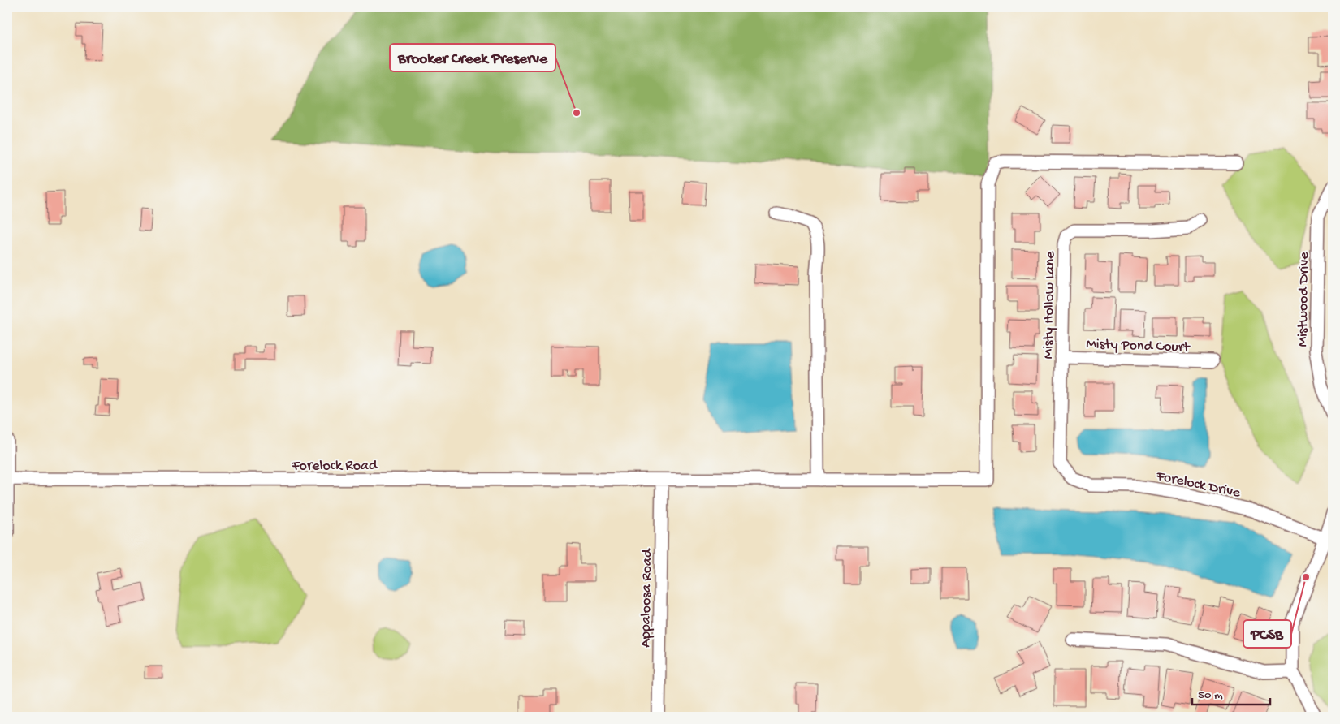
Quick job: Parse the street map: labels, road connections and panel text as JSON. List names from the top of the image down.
{
  "streets": {
    "street": [
      "Mistwood Drive",
      "Misty Hollow Lane",
      "Misty Pond Court",
      "Forelock Road",
      "Forelock Drive",
      "Appaloosa Road"
    ]
  },
  "crossings": [
    ["Misty Hollow Lane", "Misty Pond Court"],
    ["Misty Hollow Lane", "Forelock Drive"],
    ["Forelock Road", "Appaloosa Road"]
  ],
  "places": ["Brooker Creek Preserve", "PCSB"],
  "scale_bar": "50 m"
}
